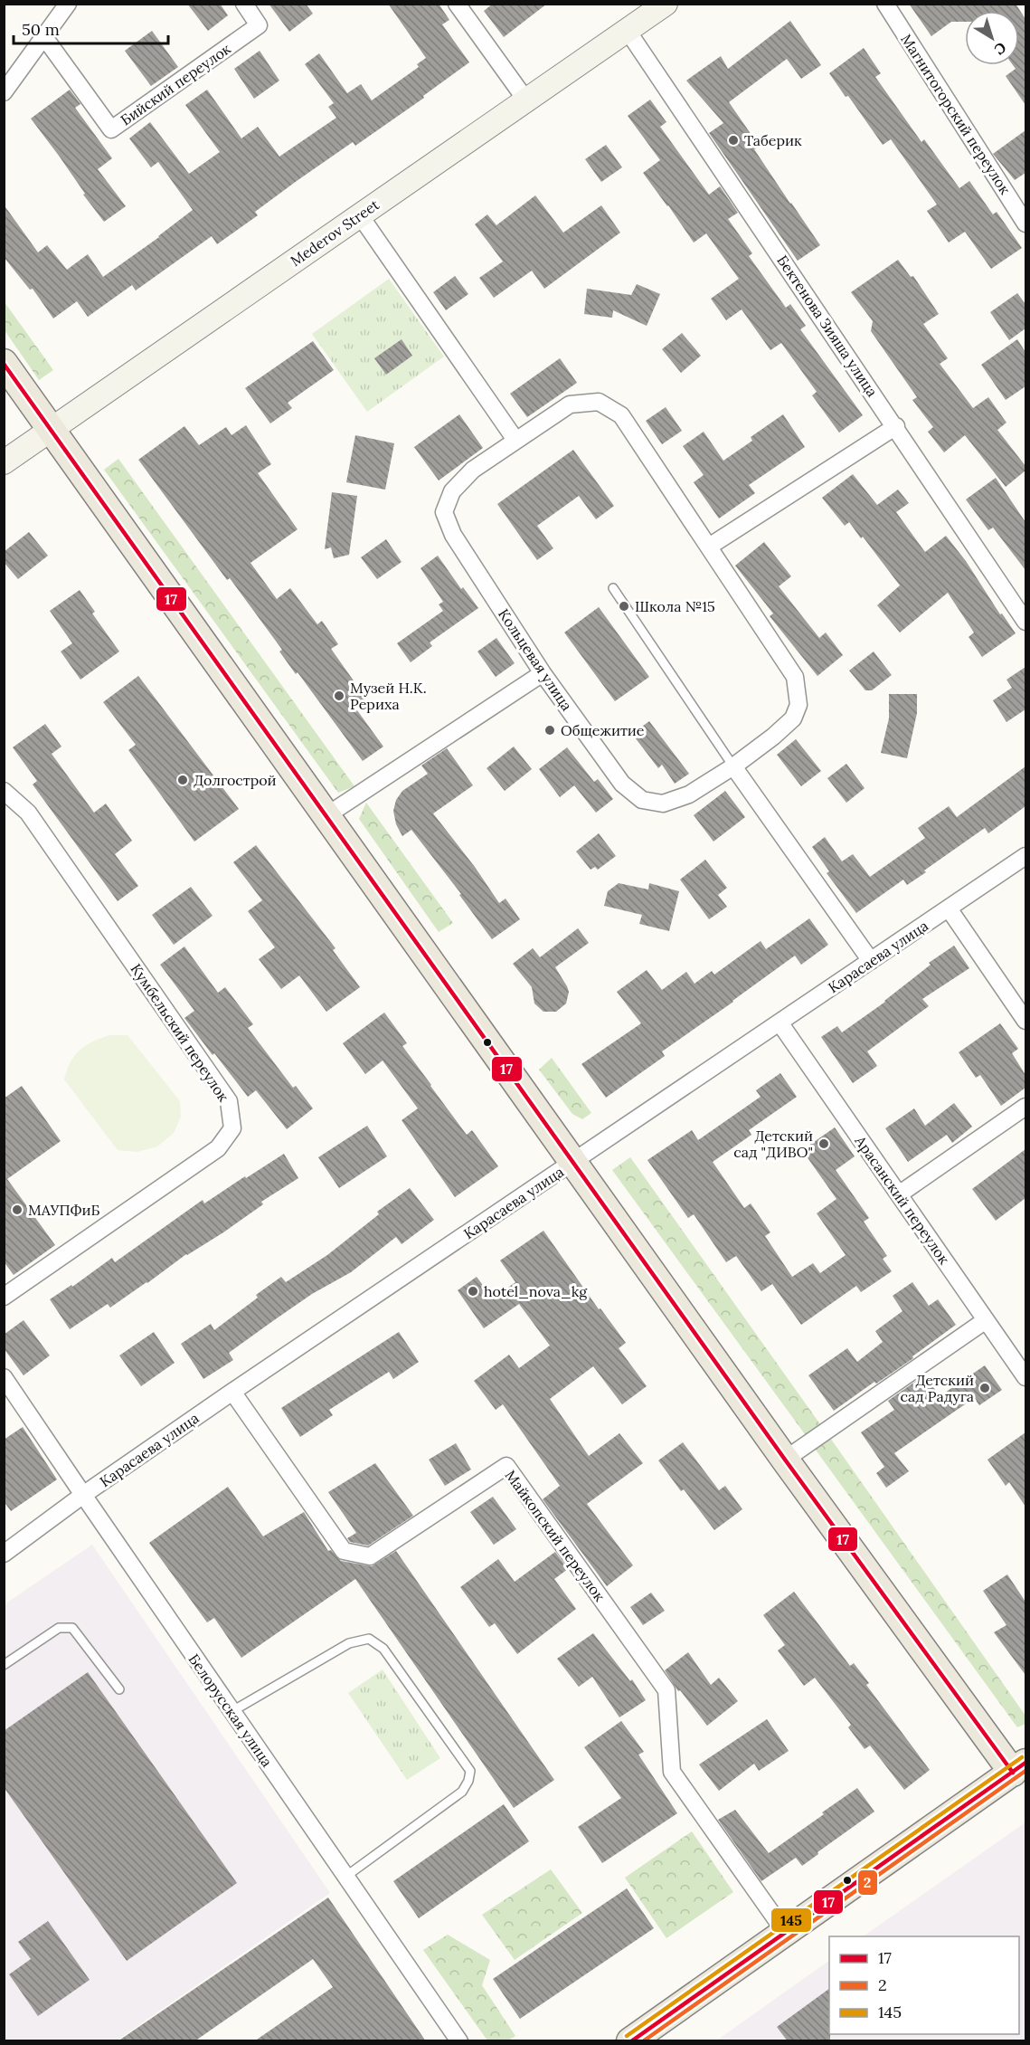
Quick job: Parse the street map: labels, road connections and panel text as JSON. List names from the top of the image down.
{
  "streets": {
    "main road": ["Mederov Street"],
    "street": [
      "Бийский переулок",
      "Магнитогорский переулок",
      "Бектенова Зияша улица",
      "Кольцевая улица",
      "Карасаева улица",
      "Кумбельский переулок",
      "Арасанский переулок",
      "Майкопский переулок",
      "Белорусская улица"
    ]
  },
  "crossings": [
    ["Mederov Street", "Бектенова Зияша улица"],
    ["Карасаева улица", "Арасанский переулок"],
    ["Карасаева улица", "Майкопский переулок"],
    ["Карасаева улица", "Белорусская улица"]
  ],
  "places": [
    "Таберик",
    "Школа №15",
    "Музей Н.К. Рериха",
    "Общежитие",
    "Долгострой",
    "Детский сад \"ДИВО\"",
    "МАУПФиБ",
    "hotel_nova_kg",
    "Детский сад Радуга"
  ],
  "lines": ["transit line 17", "transit line 145", "transit line 2"],
  "legend": ["17", "2", "145"],
  "scale_bar": "50 m",
  "north": "bottom right"
}
